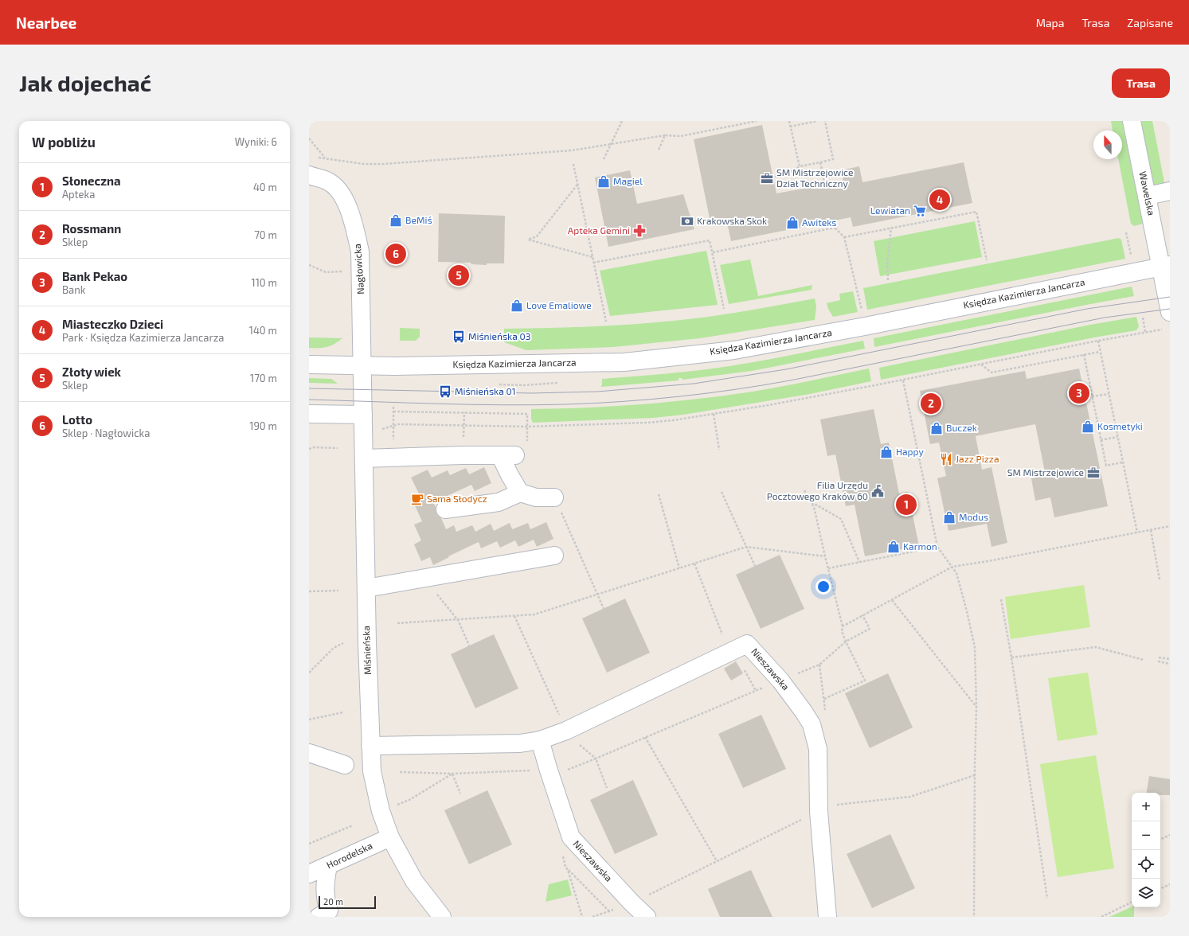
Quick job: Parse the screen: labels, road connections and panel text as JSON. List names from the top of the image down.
{
  "streets": {
    "street": [
      "Wawelska",
      "Nagłowicka",
      "Księdza Kazimierza Jancarza",
      "Miśnieńska",
      "Nieszawska",
      "Horodelska"
    ]
  },
  "crossings": [
    ["Wawelska", "Księdza Kazimierza Jancarza"],
    ["Nagłowicka", "Księdza Kazimierza Jancarza"],
    ["Nagłowicka", "Miśnieńska"],
    ["Księdza Kazimierza Jancarza", "Miśnieńska"],
    ["Miśnieńska", "Nieszawska"],
    ["Miśnieńska", "Horodelska"]
  ],
  "places": {
    "office": ["SM Mistrzejowice Dział Techniczny", "SM Mistrzejowice"],
    "shop": [
      "Magiel",
      "BeMiś",
      "Awiteks",
      "Love Emaliowe",
      "Kosmetyki",
      "Buczek",
      "Happy",
      "Modus",
      "Karmon"
    ],
    "supermarket": ["Lewiatan"],
    "bank": ["Krakowska Skok"],
    "pharmacy": ["Apteka Gemini"],
    "bus stop": ["Miśnieńska 03", "Miśnieńska 01"],
    "restaurant": ["Jazz Pizza"],
    "public building": ["Filia Urzędu Pocztowego Kraków 60"],
    "cafe": ["Sama Słodycz"]
  },
  "scale_bar": "20 m",
  "north": "top",
  "page": {
    "header": "Nearbee",
    "nav": ["Mapa", "Trasa", "Zapisane"],
    "buttons": "Trasa",
    "title": "Jak dojechać",
    "heading": ["W pobliżu", "Wyniki: 6"],
    "list": [
      {
        "mark": "1",
        "name": "Słoneczna",
        "note": "Apteka",
        "value": "40 m"
      },
      {
        "mark": "2",
        "name": "Rossmann",
        "note": "Sklep",
        "value": "70 m"
      },
      {
        "mark": "3",
        "name": "Bank Pekao",
        "note": "Bank",
        "value": "110 m"
      },
      {
        "mark": "4",
        "name": "Miasteczko Dzieci",
        "note": "Park · Księdza Kazimierza Jancarza",
        "value": "140 m"
      },
      {
        "mark": "5",
        "name": "Złoty wiek",
        "note": "Sklep",
        "value": "170 m"
      },
      {
        "mark": "6",
        "name": "Lotto",
        "note": "Sklep · Nagłowicka",
        "value": "190 m"
      }
    ],
    "pins": [
      "4",
      "6",
      "5",
      "3",
      "2",
      "1"
    ],
    "map_buttons": ["+", "−"],
    "scale": "20 m"
  }
}
